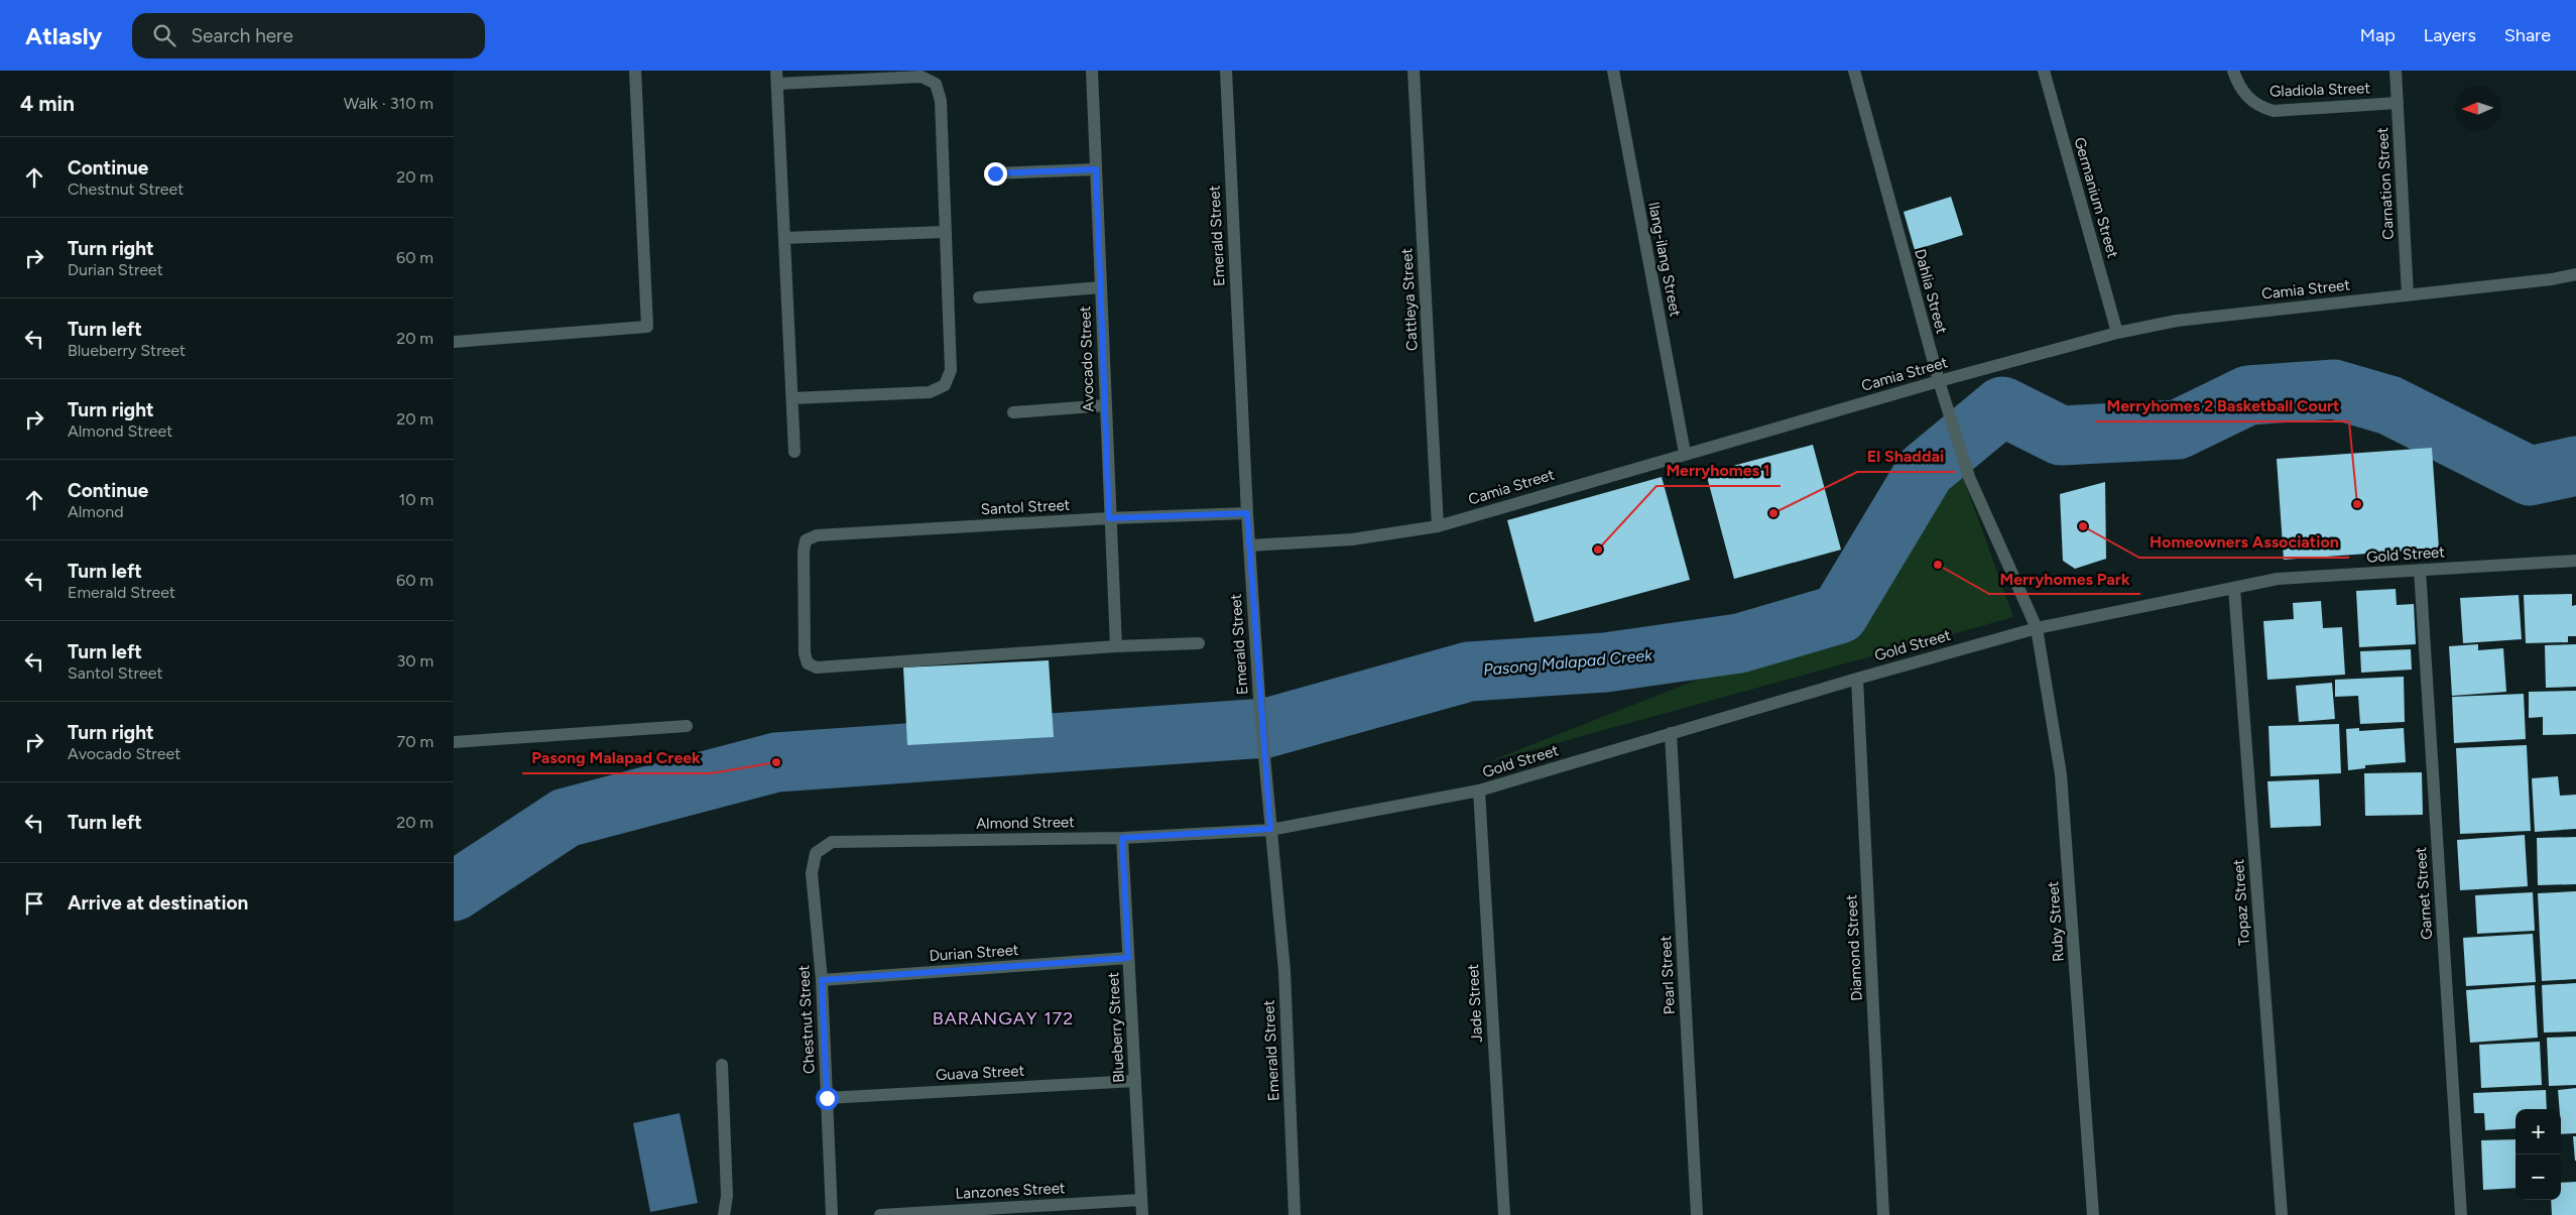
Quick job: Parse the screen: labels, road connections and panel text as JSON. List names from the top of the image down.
{
  "streets": {
    "street": [
      "Gladiola Street",
      "Carnation Street",
      "Germanium Street",
      "Emerald Street",
      "Ilang-ilang Street",
      "Camia Street",
      "Dahlia Street",
      "Cattleya Street",
      "Avocado Street",
      "Santol Street",
      "Gold Street",
      "Almond Street",
      "Garnet Street",
      "Topaz Street",
      "Ruby Street",
      "Diamond Street",
      "Durian Street",
      "Pearl Street",
      "Jade Street",
      "Chestnut Street",
      "Blueberry Street",
      "Guava Street",
      "Lanzones Street"
    ]
  },
  "crossings": [
    ["Gladiola Street", "Carnation Street"],
    ["Carnation Street", "Camia Street"],
    ["Germanium Street", "Camia Street"],
    ["Emerald Street", "Camia Street"],
    ["Emerald Street", "Santol Street"],
    ["Emerald Street", "Gold Street"],
    ["Ilang-ilang Street", "Camia Street"],
    ["Camia Street", "Dahlia Street"],
    ["Camia Street", "Cattleya Street"],
    ["Dahlia Street", "Gold Street"],
    ["Dahlia Street", "Ruby Street"],
    ["Avocado Street", "Santol Street"],
    ["Gold Street", "Almond Street"],
    ["Gold Street", "Garnet Street"],
    ["Gold Street", "Topaz Street"],
    ["Gold Street", "Ruby Street"],
    ["Gold Street", "Diamond Street"],
    ["Gold Street", "Pearl Street"],
    ["Gold Street", "Jade Street"],
    ["Almond Street", "Chestnut Street"],
    ["Almond Street", "Blueberry Street"],
    ["Durian Street", "Chestnut Street"],
    ["Durian Street", "Blueberry Street"],
    ["Chestnut Street", "Guava Street"],
    ["Blueberry Street", "Guava Street"],
    ["Blueberry Street", "Lanzones Street"]
  ],
  "districts": ["BARANGAY 172"],
  "water": ["Pasong Malapad Creek"],
  "places": [
    "Merryhomes 2 Basketball Court",
    "El Shaddai",
    "Homeowners Association",
    "Merryhomes 1",
    "Merryhomes Park",
    "Pasong Malapad Creek"
  ],
  "north": "left",
  "page": {
    "header": "Atlasly",
    "search": "Search here",
    "nav": ["Map", "Layers", "Share"],
    "heading": ["4 min", "Walk · 310 m"],
    "list": [
      ["Continue", "Chestnut Street", "20 m"],
      ["Turn right", "Durian Street", "60 m"],
      ["Turn left", "Blueberry Street", "20 m"],
      ["Turn right", "Almond Street", "20 m"],
      ["Continue", "Almond", "10 m"],
      ["Turn left", "Emerald Street", "60 m"],
      ["Turn left", "Santol Street", "30 m"],
      ["Turn right", "Avocado Street", "70 m"],
      ["Turn left", "20 m"],
      "Arrive at destination"
    ],
    "map_buttons": ["+", "−"]
  }
}
